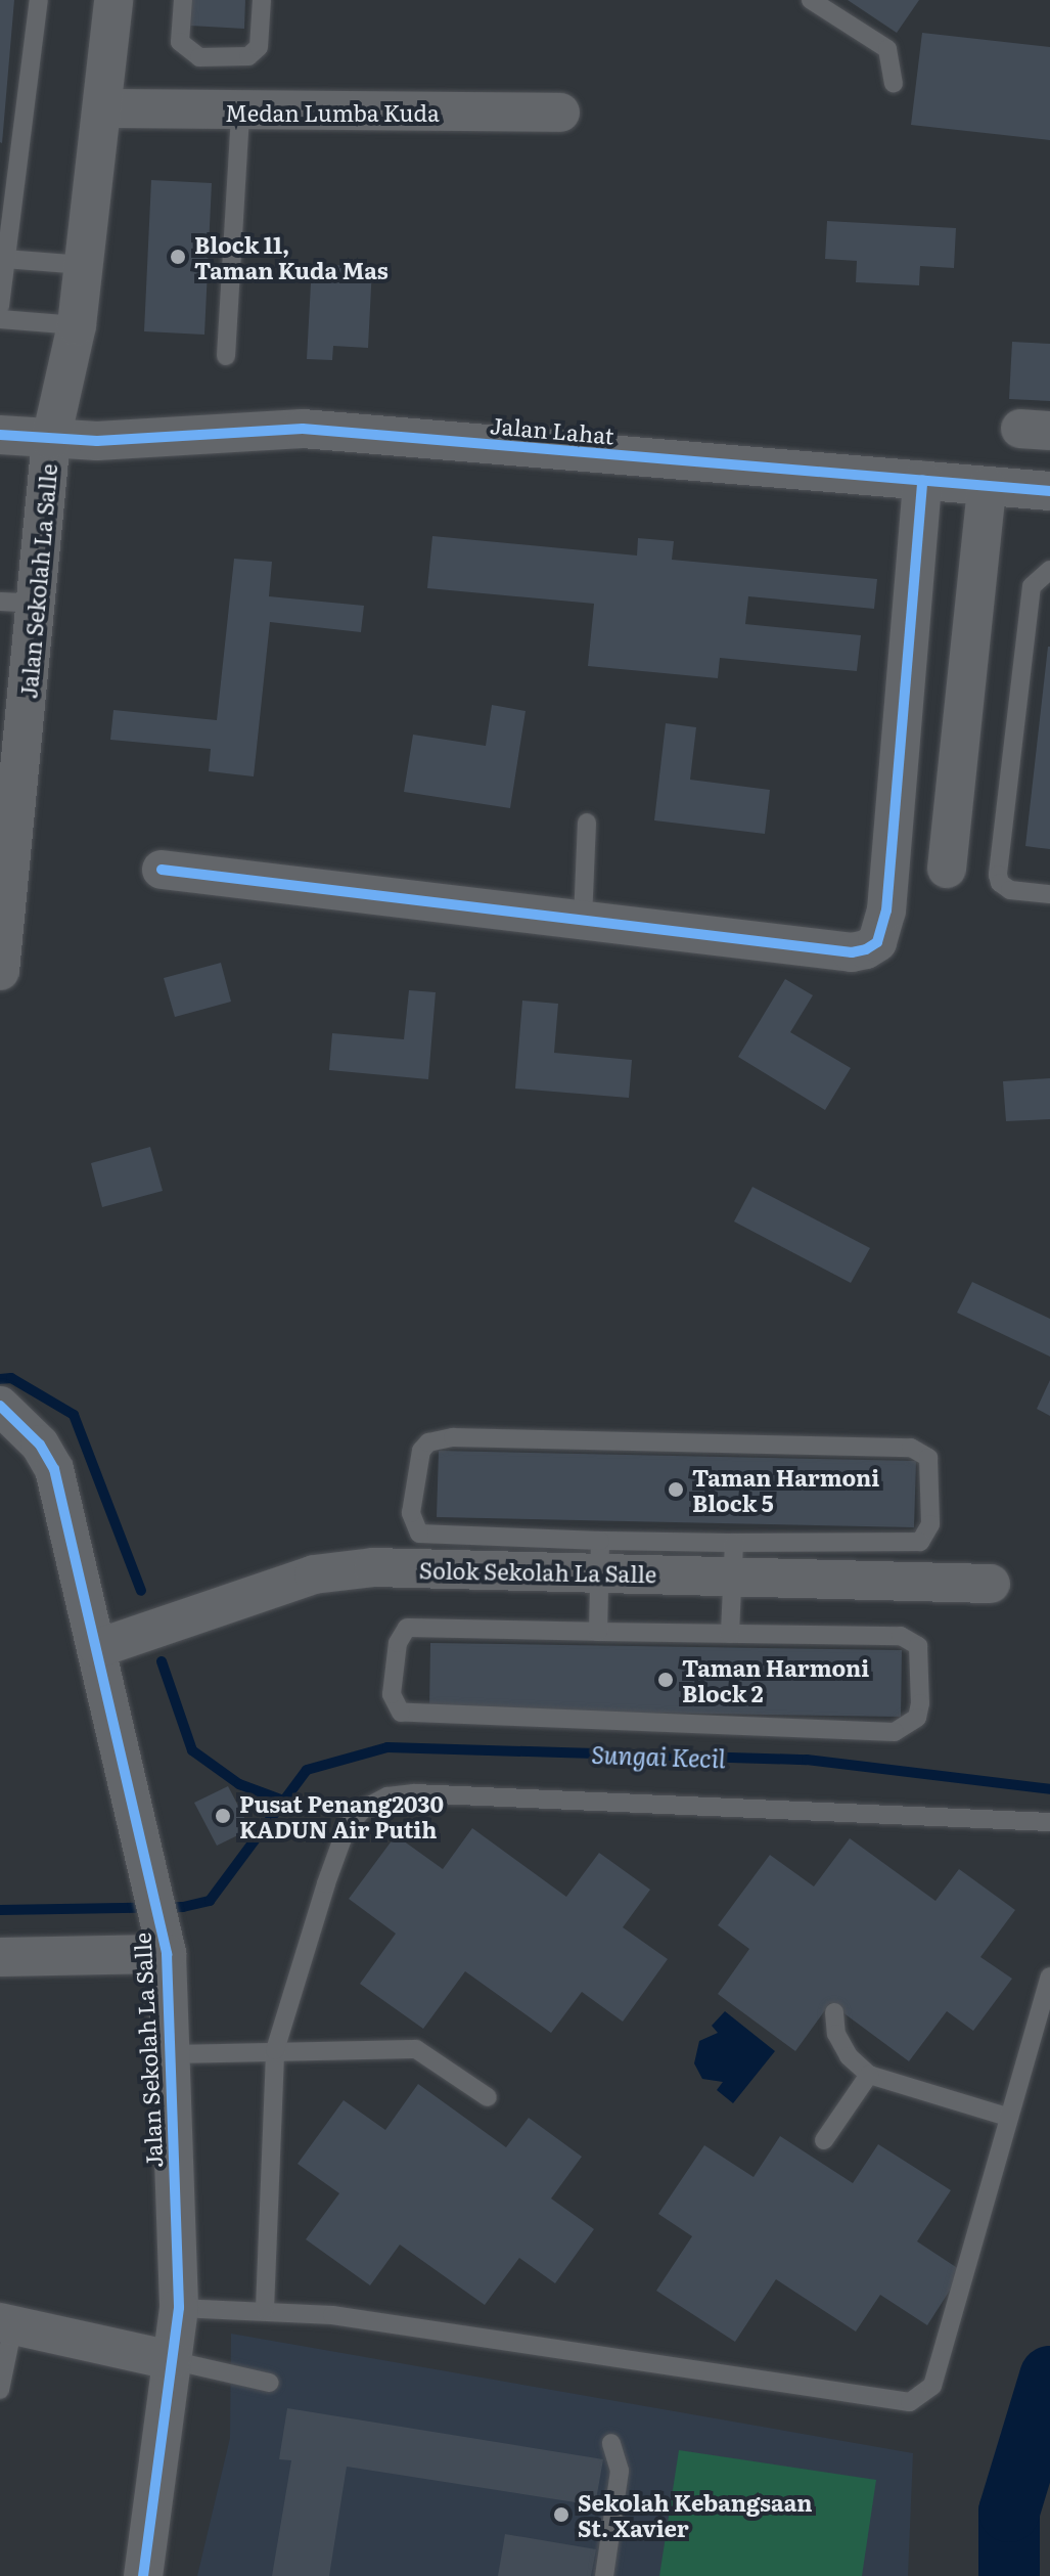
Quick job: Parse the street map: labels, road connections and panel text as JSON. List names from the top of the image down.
{
  "streets": {
    "street": [
      "Medan Lumba Kuda",
      "Jalan Lahat",
      "Jalan Sekolah La Salle",
      "Solok Sekolah La Salle"
    ]
  },
  "crossings": [
    ["Medan Lumba Kuda", "Jalan Sekolah La Salle"],
    ["Jalan Lahat", "Jalan Sekolah La Salle"],
    ["Jalan Sekolah La Salle", "Solok Sekolah La Salle"]
  ],
  "water": ["Sungai Kecil"],
  "places": [
    "Block 11, Taman Kuda Mas",
    "Taman Harmoni Block 5",
    "Taman Harmoni Block 2",
    "Pusat Penang2030 KADUN Air Putih",
    "Sekolah Kebangsaan St. Xavier"
  ]
}
